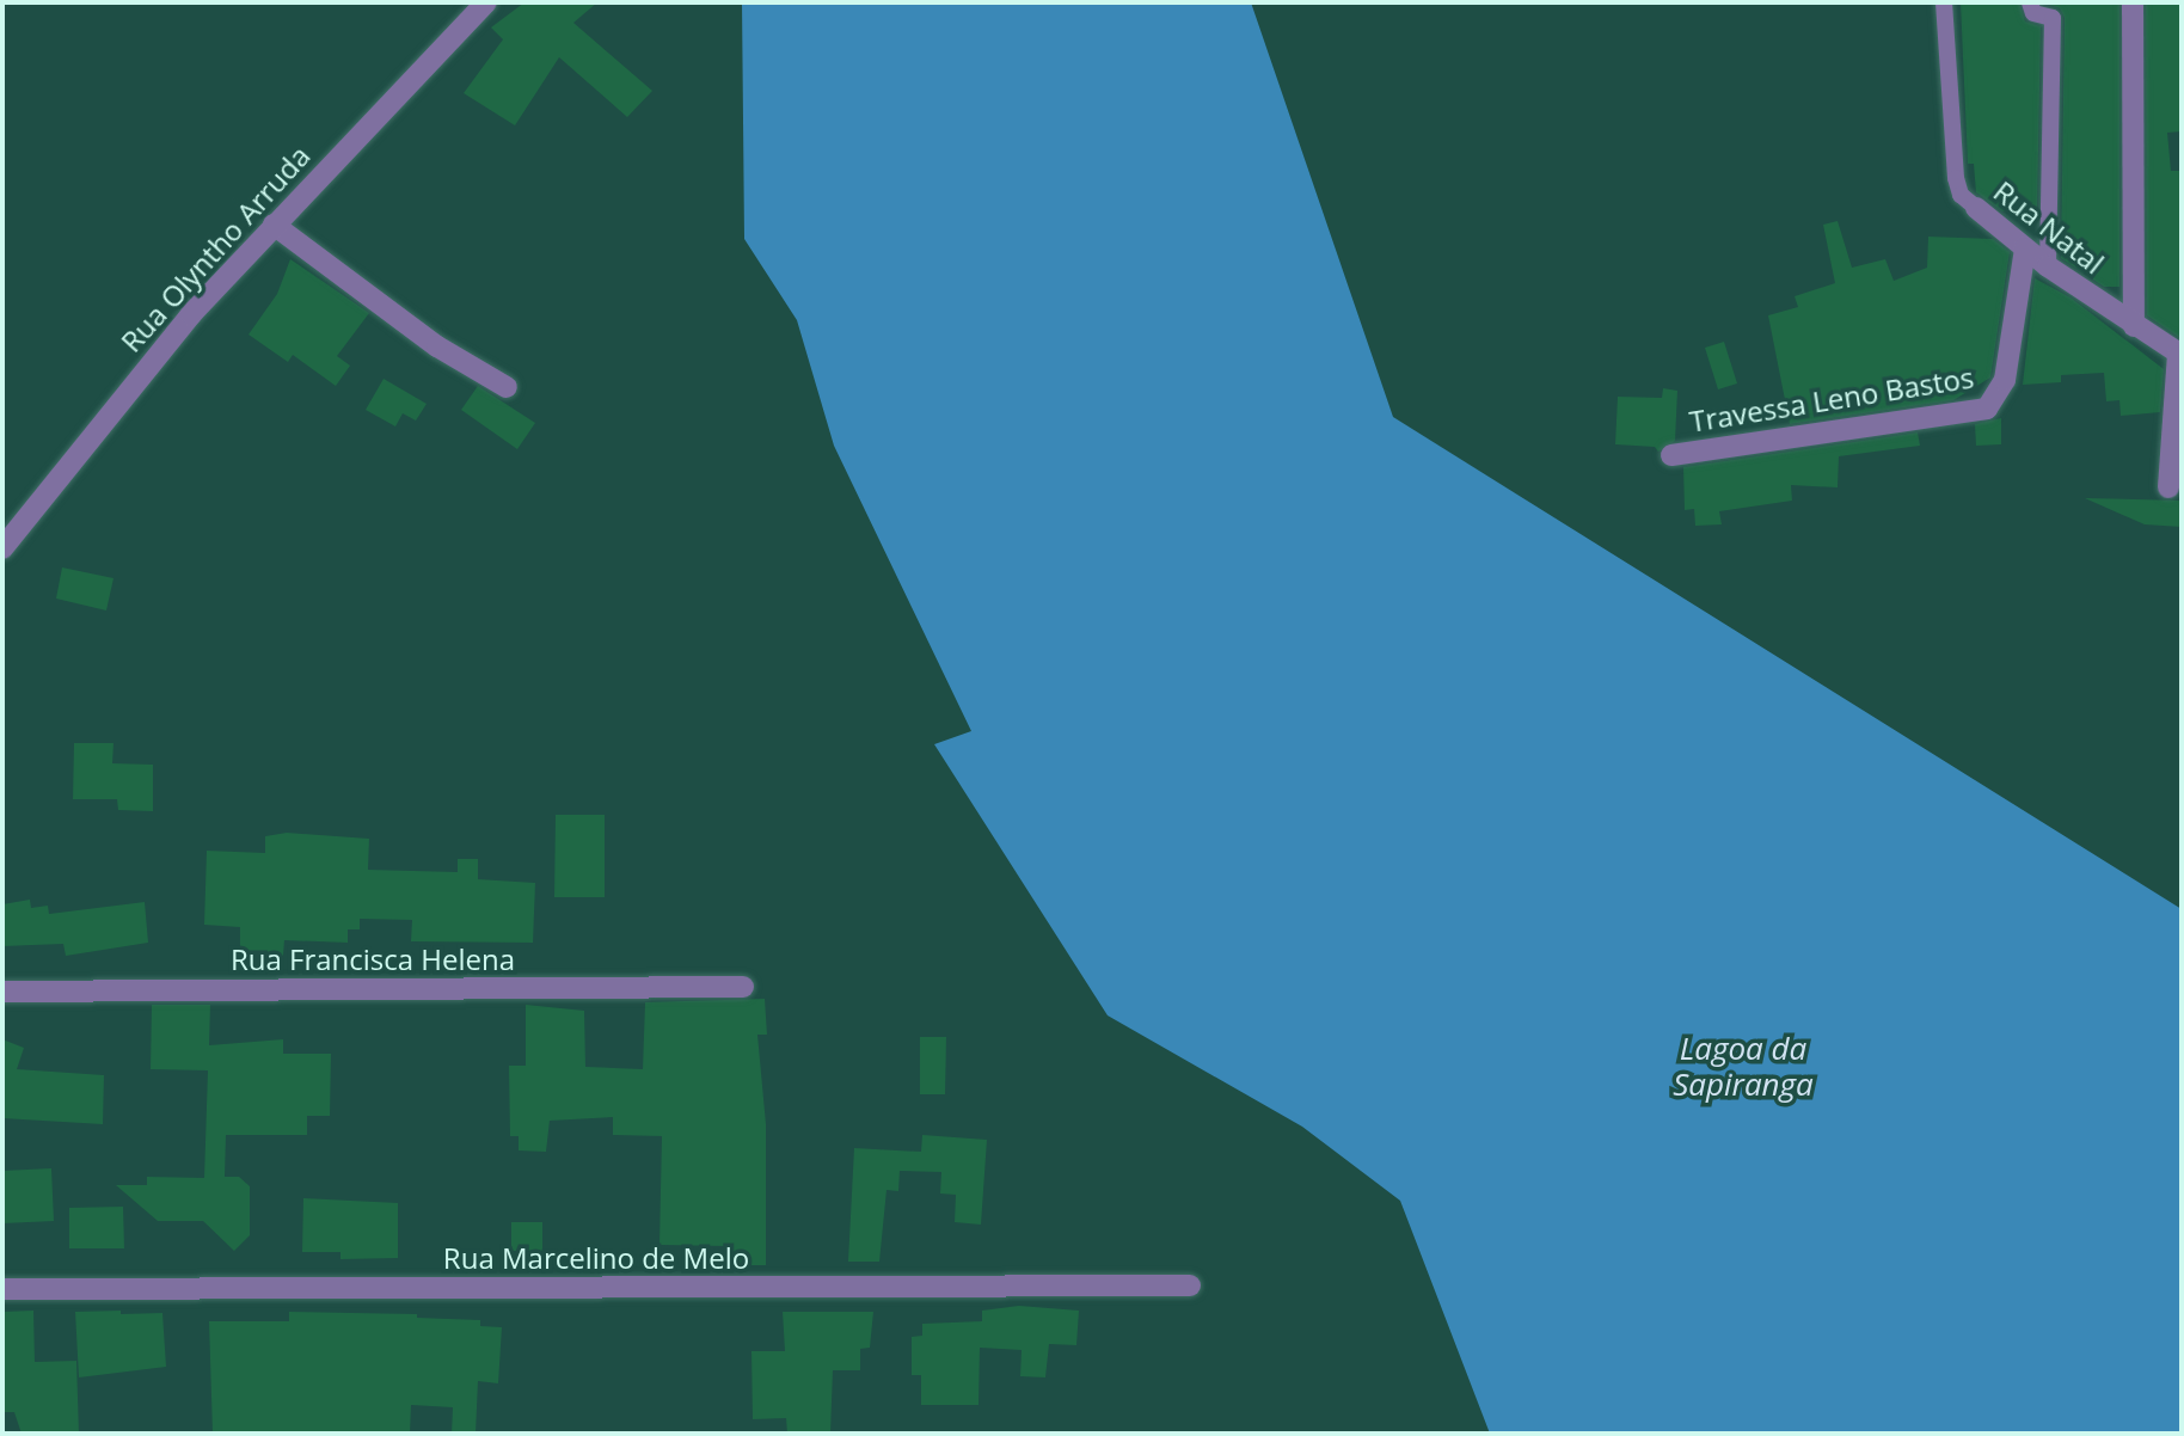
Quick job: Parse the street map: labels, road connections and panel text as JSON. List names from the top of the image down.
{
  "streets": {
    "street": [
      "Rua Natal",
      "Rua Olyntho Arruda",
      "Travessa Leno Bastos",
      "Rua Francisca Helena",
      "Rua Marcelino de Melo"
    ]
  },
  "crossings": [
    ["Rua Natal", "Travessa Leno Bastos"]
  ],
  "water": ["Lagoa da Sapiranga"]
}
